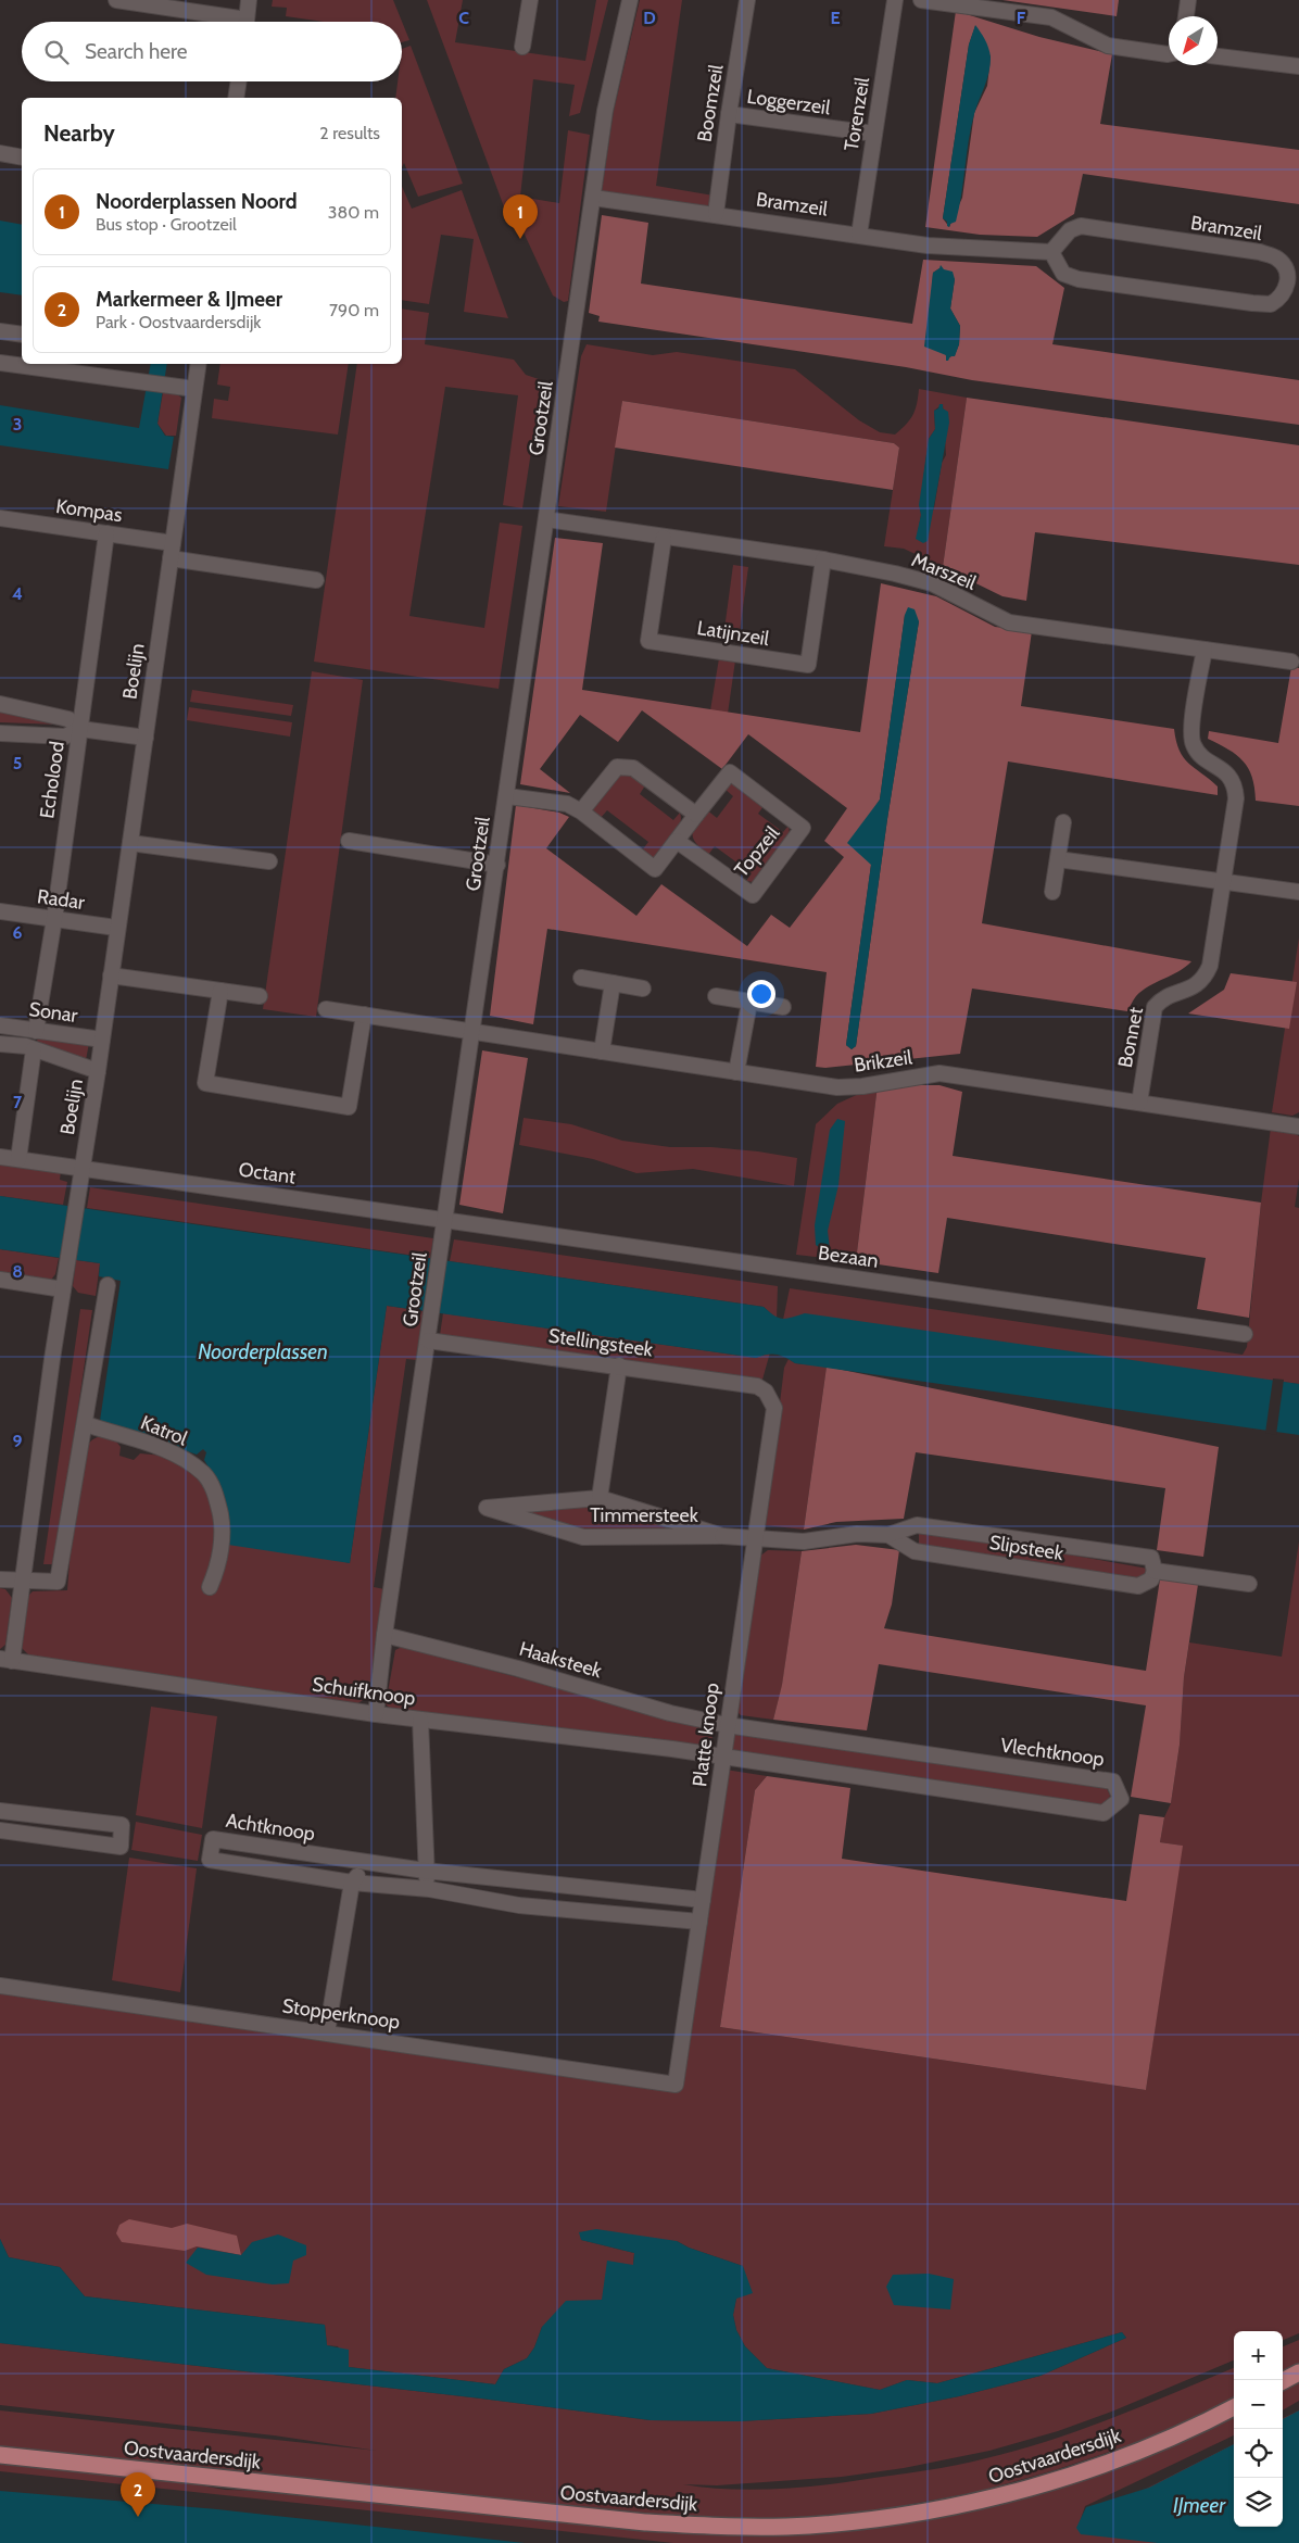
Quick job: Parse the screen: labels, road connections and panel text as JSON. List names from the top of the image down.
{
  "streets": {
    "main road": ["Oostvaardersdijk"],
    "street": [
      "Loggerzeil",
      "Boomzeil",
      "Torenzeil",
      "Bramzeil",
      "Grootzeil",
      "Kompas",
      "Marszeil",
      "Latijnzeil",
      "Boelijn",
      "Echolood",
      "Topzeil",
      "Radar",
      "Sonar",
      "Bonnet",
      "Brikzeil",
      "Octant",
      "Bezaan",
      "Stellingsteek",
      "Katrol",
      "Timmersteek",
      "Slipsteek",
      "Haaksteek",
      "Schuifknoop",
      "Platte knoop",
      "Vlechtknoop",
      "Achtknoop",
      "Stopperknoop"
    ]
  },
  "crossings": [
    ["Loggerzeil", "Boomzeil"],
    ["Loggerzeil", "Torenzeil"],
    ["Boomzeil", "Bramzeil"],
    ["Torenzeil", "Bramzeil"],
    ["Bramzeil", "Grootzeil"],
    ["Grootzeil", "Marszeil"],
    ["Grootzeil", "Topzeil"],
    ["Grootzeil", "Brikzeil"],
    ["Grootzeil", "Octant"],
    ["Grootzeil", "Bezaan"],
    ["Grootzeil", "Stellingsteek"],
    ["Grootzeil", "Haaksteek"],
    ["Grootzeil", "Schuifknoop"],
    ["Kompas", "Boelijn"],
    ["Kompas", "Echolood"],
    ["Marszeil", "Latijnzeil"],
    ["Marszeil", "Bonnet"],
    ["Boelijn", "Radar"],
    ["Boelijn", "Sonar"],
    ["Boelijn", "Octant"],
    ["Boelijn", "Schuifknoop"],
    ["Echolood", "Radar"],
    ["Echolood", "Sonar"],
    ["Bonnet", "Brikzeil"],
    ["Octant", "Bezaan"],
    ["Stellingsteek", "Platte knoop"],
    ["Timmersteek", "Slipsteek"],
    ["Timmersteek", "Platte knoop"],
    ["Slipsteek", "Platte knoop"],
    ["Haaksteek", "Platte knoop"],
    ["Haaksteek", "Vlechtknoop"],
    ["Schuifknoop", "Platte knoop"],
    ["Schuifknoop", "Vlechtknoop"],
    ["Platte knoop", "Vlechtknoop"],
    ["Platte knoop", "Achtknoop"],
    ["Platte knoop", "Stopperknoop"]
  ],
  "water": ["Noorderplassen", "IJmeer"],
  "north": "bottom left",
  "page": {
    "search": "Search here",
    "heading": ["Nearby", "2 results"],
    "list": [
      {
        "mark": "1",
        "name": "Noorderplassen Noord",
        "note": "Bus stop · Grootzeil",
        "value": "380 m"
      },
      {
        "mark": "2",
        "name": "Markermeer & IJmeer",
        "note": "Park · Oostvaardersdijk",
        "value": "790 m"
      }
    ],
    "pins": ["1", "2"],
    "map_buttons": ["+", "−"]
  },
  "grid": {
    "columns": [
      "C",
      "D",
      "E",
      "F"
    ],
    "rows": [
      "3",
      "4",
      "5",
      "6",
      "7",
      "8",
      "9"
    ]
  }
}
